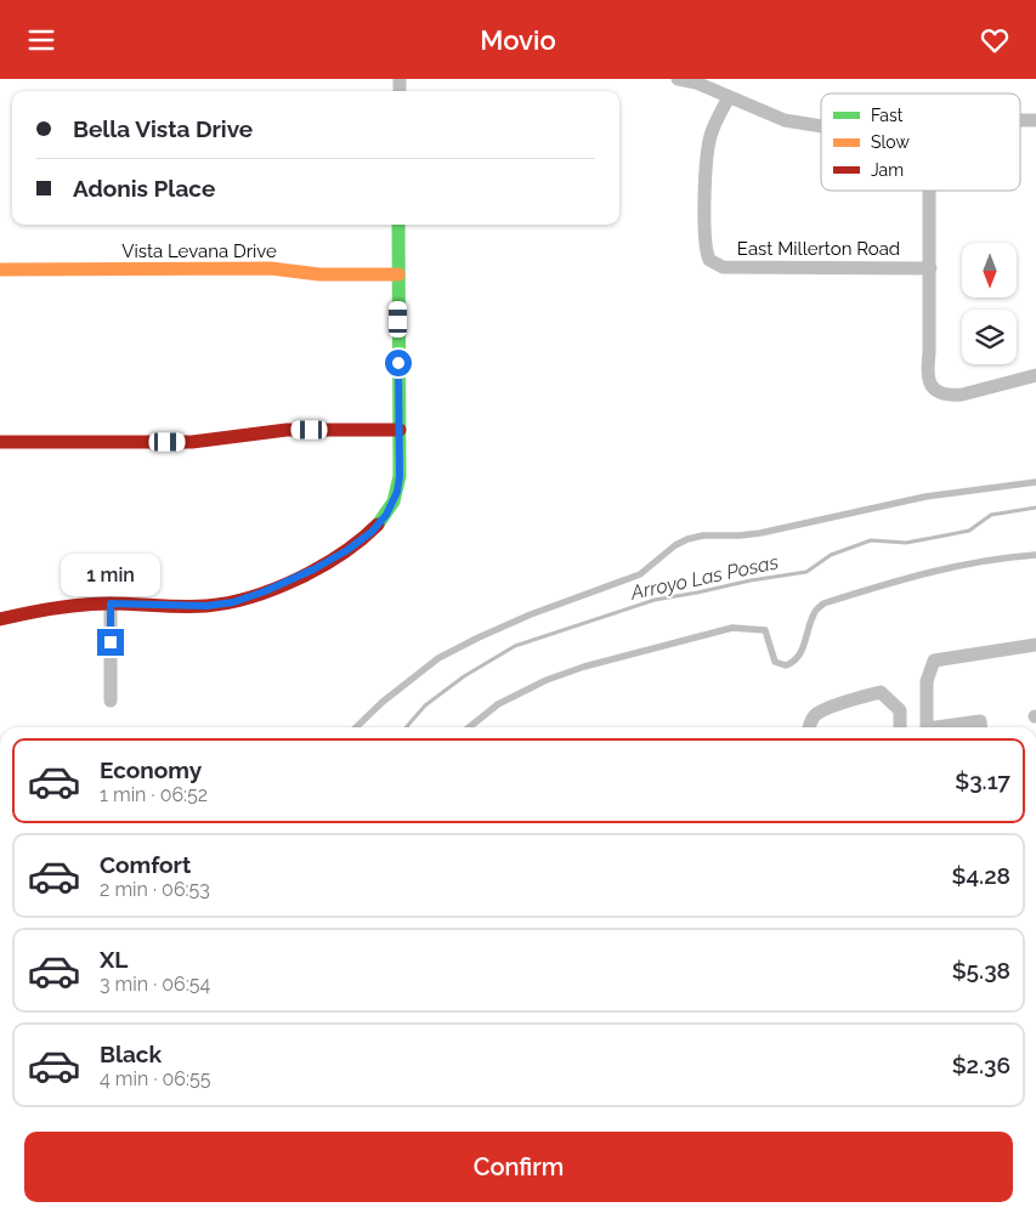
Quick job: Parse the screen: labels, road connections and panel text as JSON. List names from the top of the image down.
{
  "streets": {
    "street": ["East Millerton Road", "Vista Levana Drive"]
  },
  "water": ["Arroyo Las Posas"],
  "legend": ["Fast", "Slow", "Jam"],
  "north": "bottom",
  "page": {
    "header": "Movio",
    "banner": ["Bella Vista Drive", "Adonis Place"],
    "bubble": "1 min",
    "list": [
      {
        "name": "Economy",
        "note": "1 min · 06:52",
        "value": "$3.17"
      },
      {
        "name": "Comfort",
        "note": "2 min · 06:53",
        "value": "$4.28"
      },
      {
        "name": "XL",
        "note": "3 min · 06:54",
        "value": "$5.38"
      },
      {
        "name": "Black",
        "note": "4 min · 06:55",
        "value": "$2.36"
      }
    ],
    "buttons": "Confirm"
  }
}
